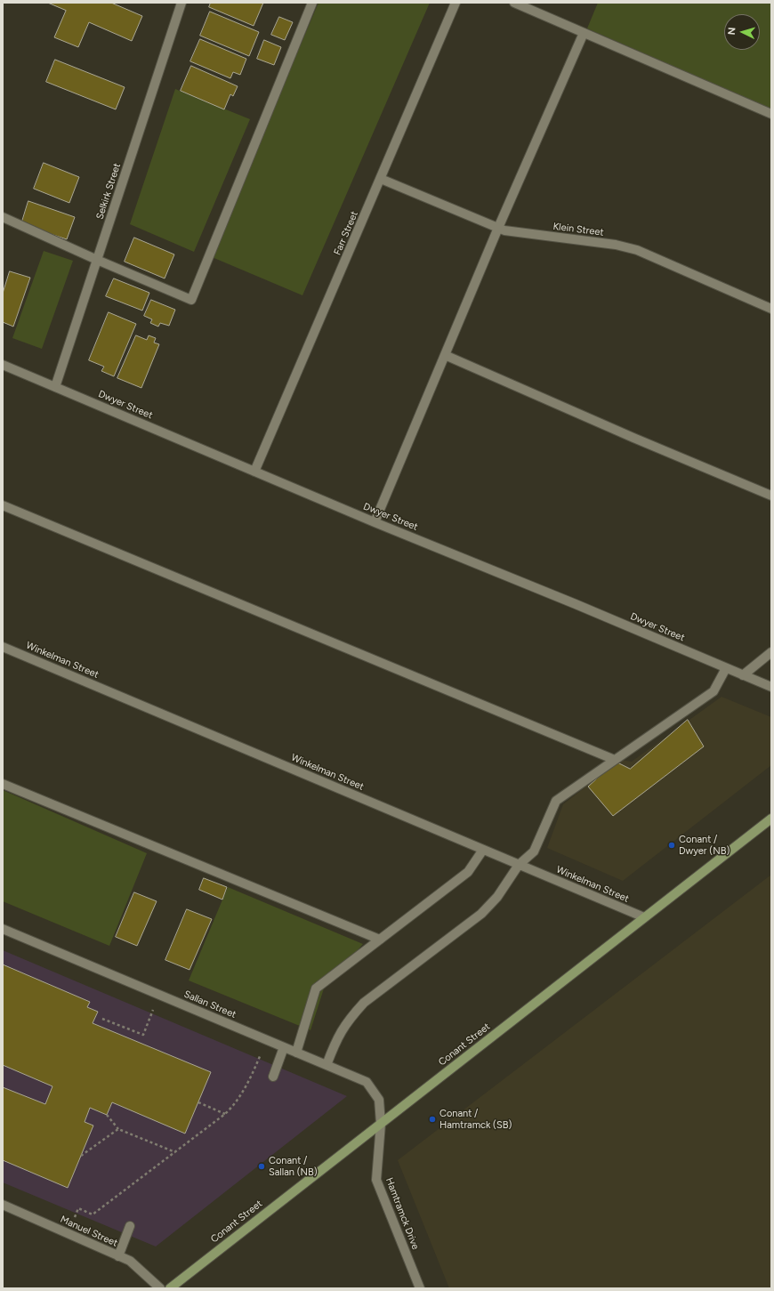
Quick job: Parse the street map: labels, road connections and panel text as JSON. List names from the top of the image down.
{
  "streets": {
    "main road": ["Conant Street"],
    "street": [
      "Selkirk Street",
      "Klein Street",
      "Farr Street",
      "Dwyer Street",
      "Winkelman Street",
      "Sallan Street",
      "Hamtramck Drive",
      "Manuel Street"
    ]
  },
  "crossings": [
    ["Selkirk Street", "Dwyer Street"],
    ["Klein Street", "Farr Street"],
    ["Farr Street", "Dwyer Street"],
    ["Winkelman Street", "Conant Street"],
    ["Sallan Street", "Conant Street"],
    ["Sallan Street", "Hamtramck Drive"],
    ["Conant Street", "Hamtramck Drive"]
  ],
  "places": ["Conant / Dwyer (NB)", "Conant / Hamtramck (SB)", "Conant / Sallan (NB)"],
  "north": "left"
}
